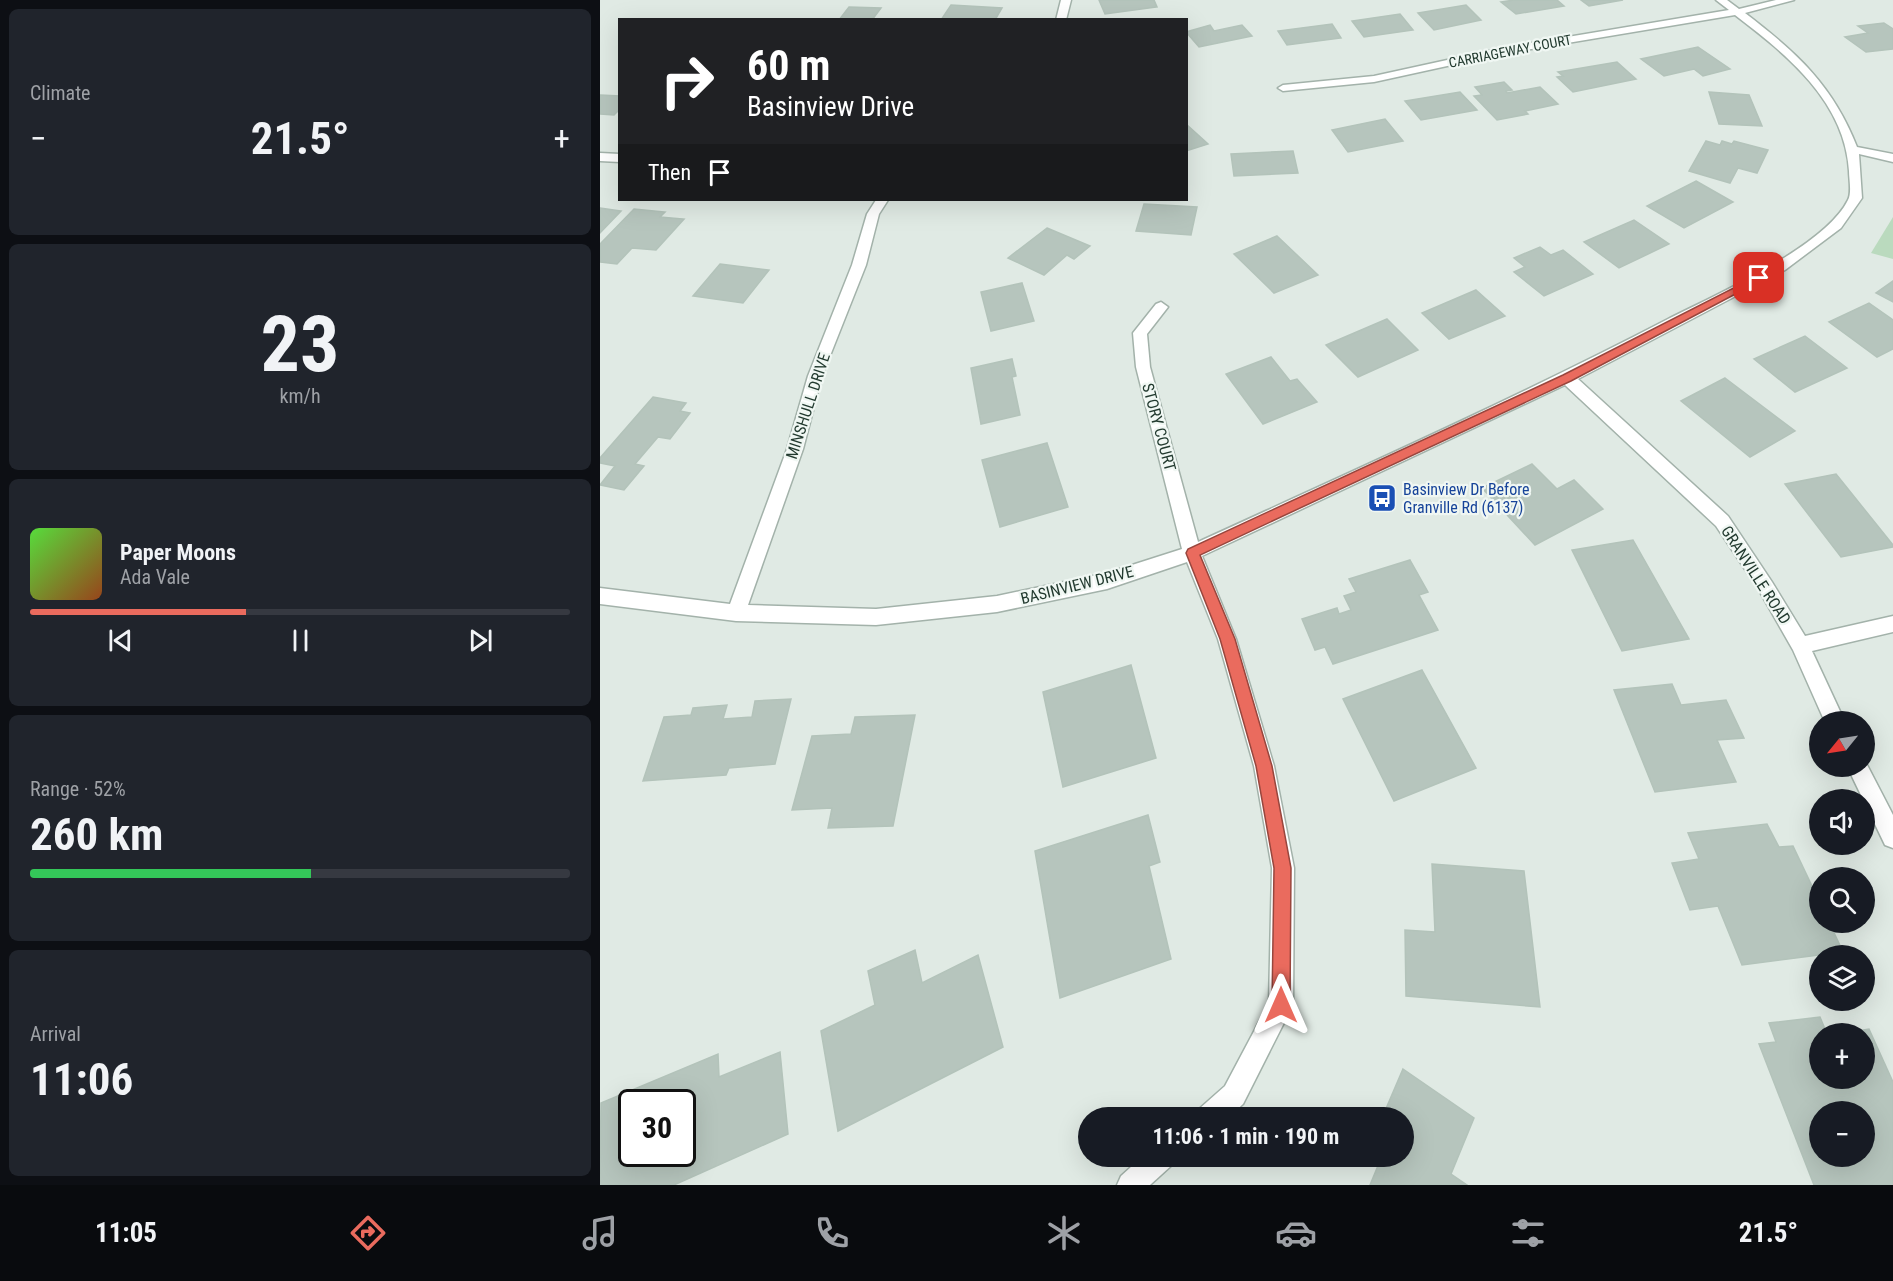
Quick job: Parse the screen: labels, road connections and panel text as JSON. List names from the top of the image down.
{
  "streets": {
    "street": [
      "CARRIAGEWAY COURT",
      "MINSHULL DRIVE",
      "STORY COURT",
      "GRANVILLE ROAD",
      "BASINVIEW DRIVE"
    ]
  },
  "crossings": [
    ["CARRIAGEWAY COURT", "BASINVIEW DRIVE"],
    ["MINSHULL DRIVE", "BASINVIEW DRIVE"],
    ["STORY COURT", "BASINVIEW DRIVE"],
    ["GRANVILLE ROAD", "BASINVIEW DRIVE"]
  ],
  "places": {
    "bus stop": ["Basinview Dr Before Granville Rd (6137)"]
  },
  "north": "bottom left",
  "page": {
    "tile": [
      "Climate",
      ["23", "km/h"],
      ["Range · 52%", "260 km"],
      ["Arrival", "11:06"]
    ],
    "turn": ["60 m", "Basinview Drive"],
    "heat": ["−", "21.5°", "+"],
    "then": "Then",
    "song": ["Paper Moons", "Ada Vale"],
    "map_buttons": ["+", "−"],
    "limit": "30",
    "trip": "11:06 · 1 min · 190 m",
    "tabs": ["11:05", "21.5°"]
  }
}
